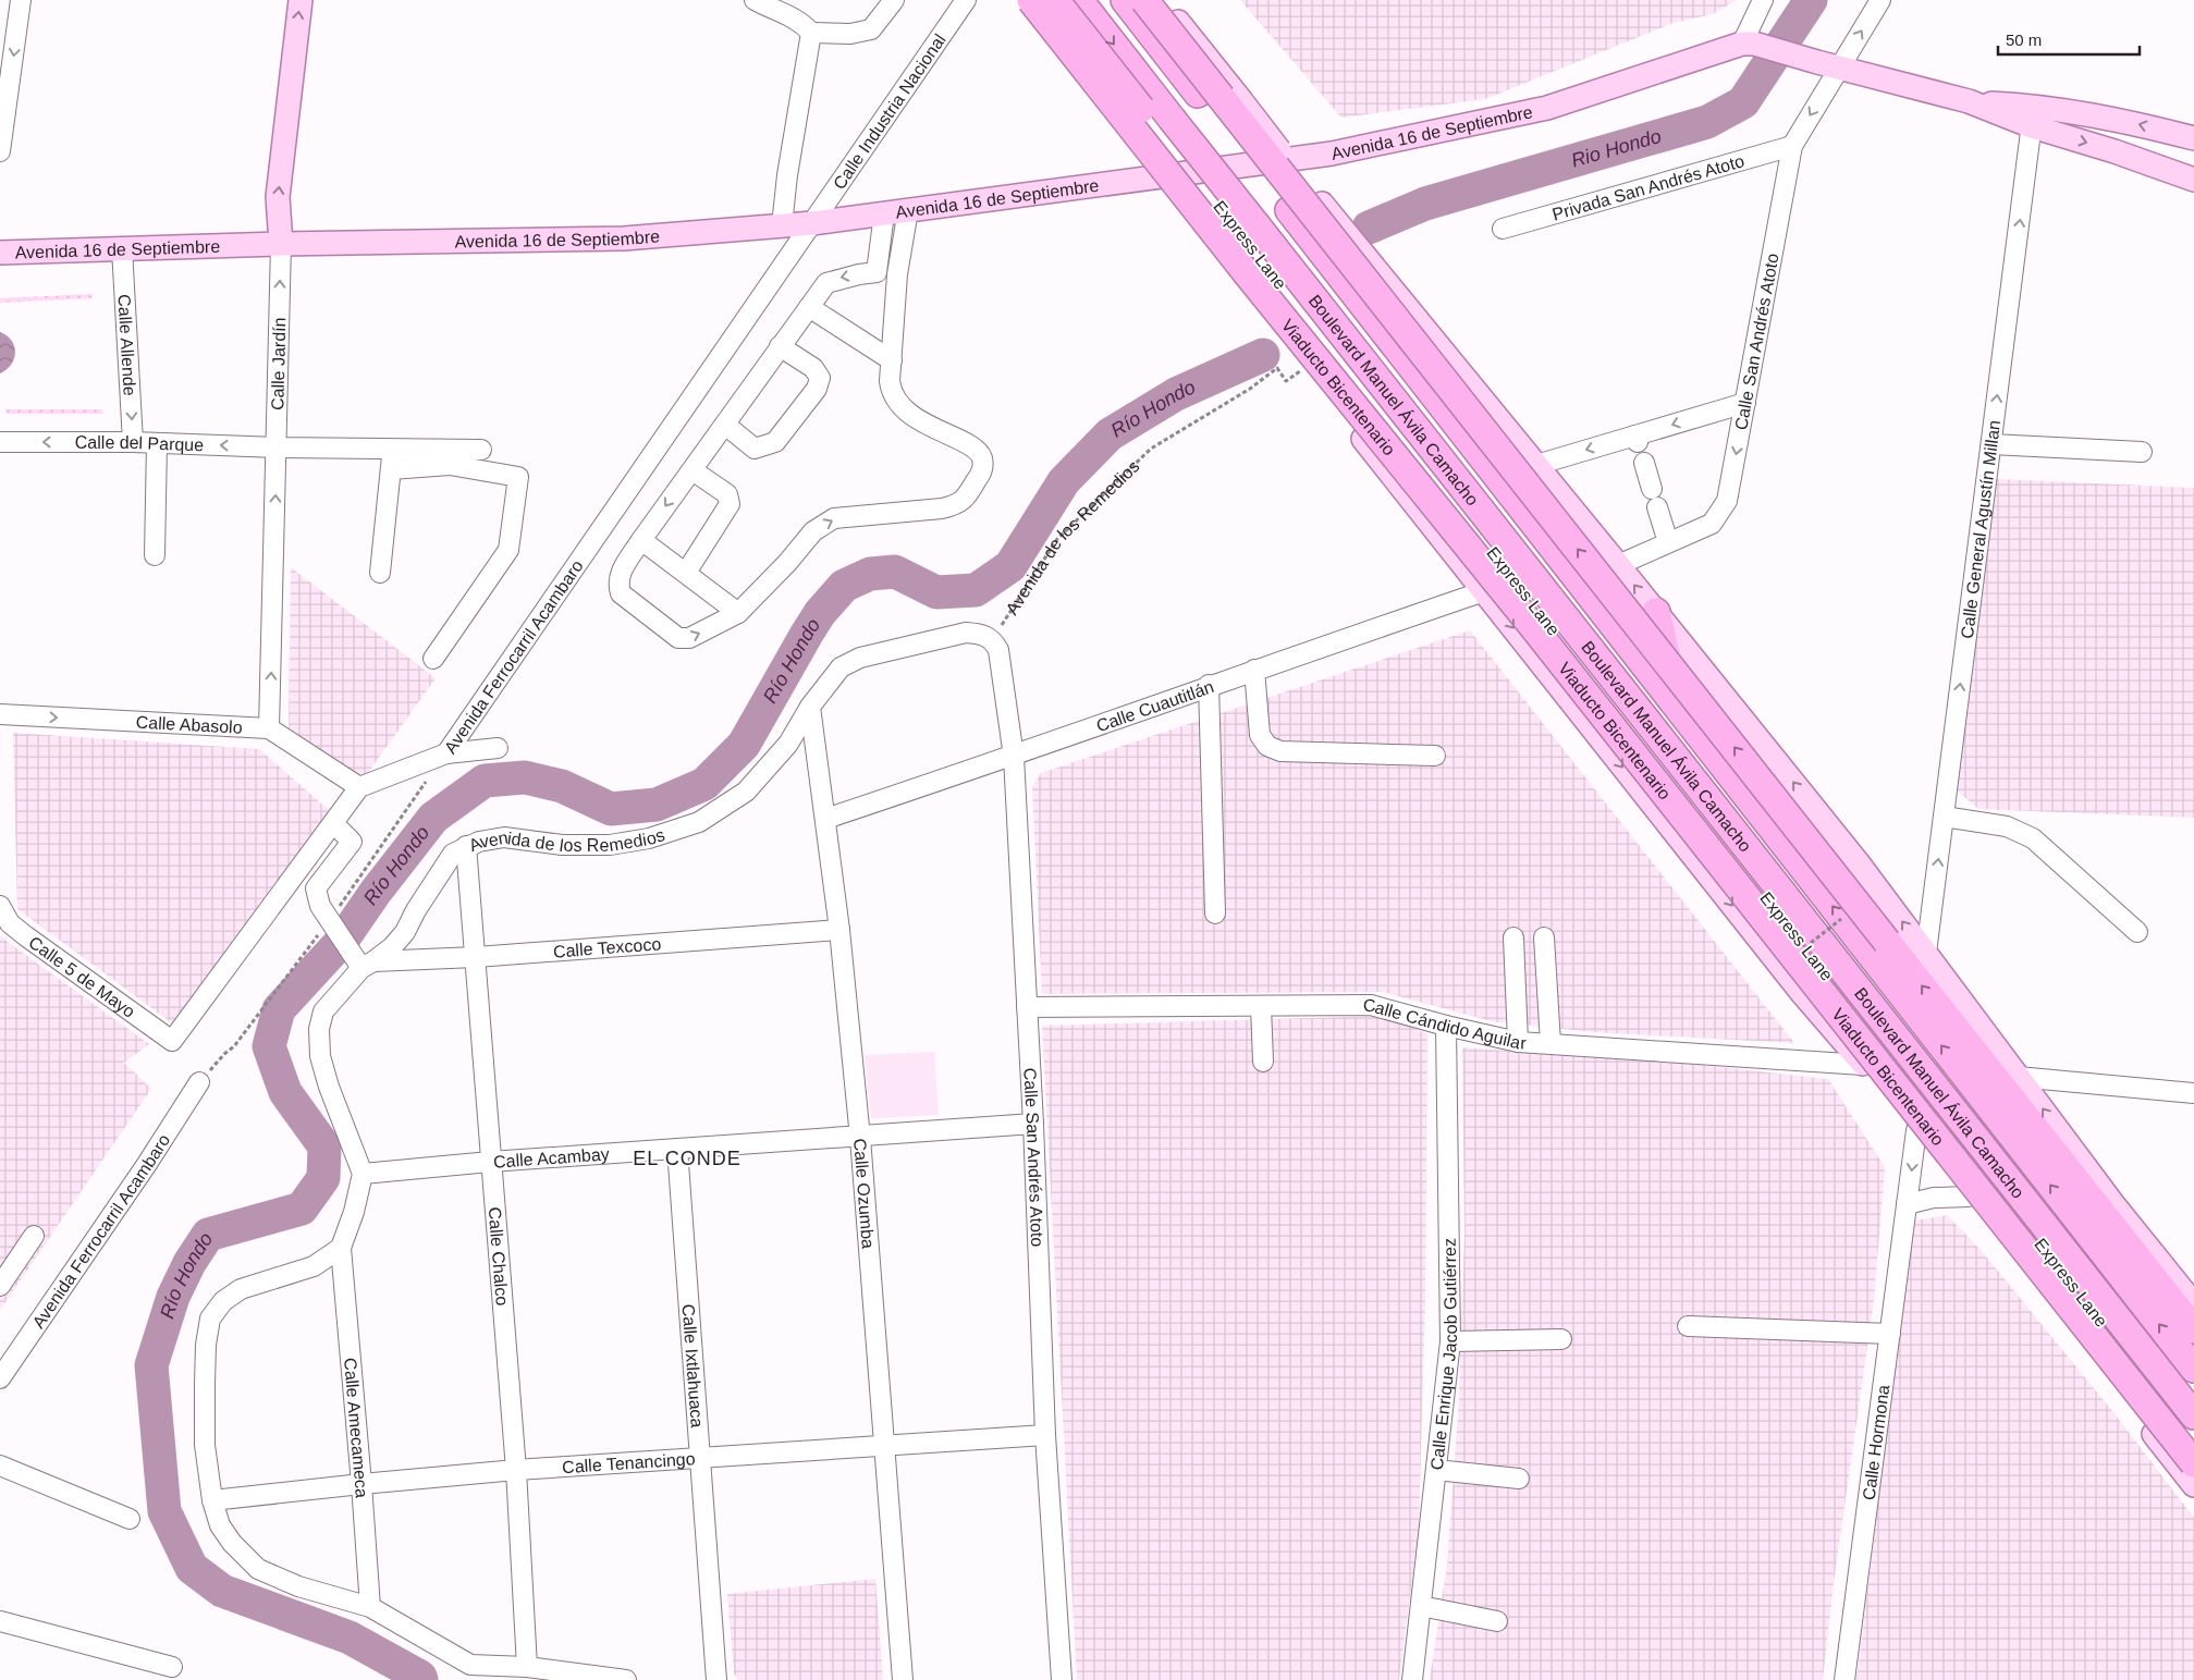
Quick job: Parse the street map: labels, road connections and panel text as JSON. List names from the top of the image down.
{
  "streets": {
    "highway": ["Express Lane", "Viaducto Bicentenario", "Boulevard Manuel Ávila Camacho"],
    "main road": ["Avenida 16 de Septiembre", "Calle Jardín"],
    "street": [
      "Calle Industria Nacional",
      "Privada San Andrés Atoto",
      "Calle San Andrés Atoto",
      "Calle Allende",
      "Calle del Parque",
      "Calle General Agustín Millan",
      "Avenida de los Remedios",
      "Avenida Ferrocarril Acambaro",
      "Calle Cuautitlán",
      "Calle Abasolo",
      "Calle Texcoco",
      "Calle 5 de Mayo",
      "Calle Cándido Aguilar",
      "Calle Acambay",
      "Calle Ozumba",
      "Calle Chalco",
      "Calle Enrique Jacob Gutiérrez",
      "Calle Ixtlahuaca",
      "Calle Amecameca",
      "Calle Hormona",
      "Calle Tenancingo"
    ]
  },
  "crossings": [
    ["Calle Industria Nacional", "Avenida 16 de Septiembre"],
    ["Calle Industria Nacional", "Avenida Ferrocarril Acambaro"],
    ["Avenida 16 de Septiembre", "Calle Allende"],
    ["Avenida 16 de Septiembre", "Calle Jardín"],
    ["Avenida 16 de Septiembre", "Avenida Ferrocarril Acambaro"],
    ["Privada San Andrés Atoto", "Calle San Andrés Atoto"],
    ["Calle San Andrés Atoto", "Avenida de los Remedios"],
    ["Calle San Andrés Atoto", "Calle Cuautitlán"],
    ["Calle San Andrés Atoto", "Calle Cándido Aguilar"],
    ["Calle San Andrés Atoto", "Calle Acambay"],
    ["Calle San Andrés Atoto", "Calle Tenancingo"],
    ["Calle Allende", "Calle del Parque"],
    ["Calle Jardín", "Calle del Parque"],
    ["Calle Jardín", "Calle Abasolo"],
    ["Avenida de los Remedios", "Calle Texcoco"],
    ["Avenida de los Remedios", "Calle Acambay"],
    ["Avenida de los Remedios", "Calle Ozumba"],
    ["Avenida de los Remedios", "Calle Chalco"],
    ["Avenida Ferrocarril Acambaro", "Calle Abasolo"],
    ["Calle Cuautitlán", "Calle Ozumba"],
    ["Calle Texcoco", "Calle Ozumba"],
    ["Calle Texcoco", "Calle Chalco"],
    ["Calle Cándido Aguilar", "Calle Enrique Jacob Gutiérrez"],
    ["Calle Acambay", "Calle Ozumba"],
    ["Calle Acambay", "Calle Chalco"],
    ["Calle Acambay", "Calle Ixtlahuaca"],
    ["Calle Ozumba", "Calle Tenancingo"],
    ["Calle Chalco", "Calle Tenancingo"],
    ["Calle Ixtlahuaca", "Calle Tenancingo"],
    ["Calle Amecameca", "Calle Tenancingo"]
  ],
  "one_way": [
    "Calle Allende",
    "Calle Jardín",
    "Calle del Parque",
    "Calle General Agustín Millan",
    "Calle Abasolo"
  ],
  "districts": ["EL CONDE"],
  "water": ["Rio Hondo", "Río Hondo"],
  "scale_bar": "50 m"
}
